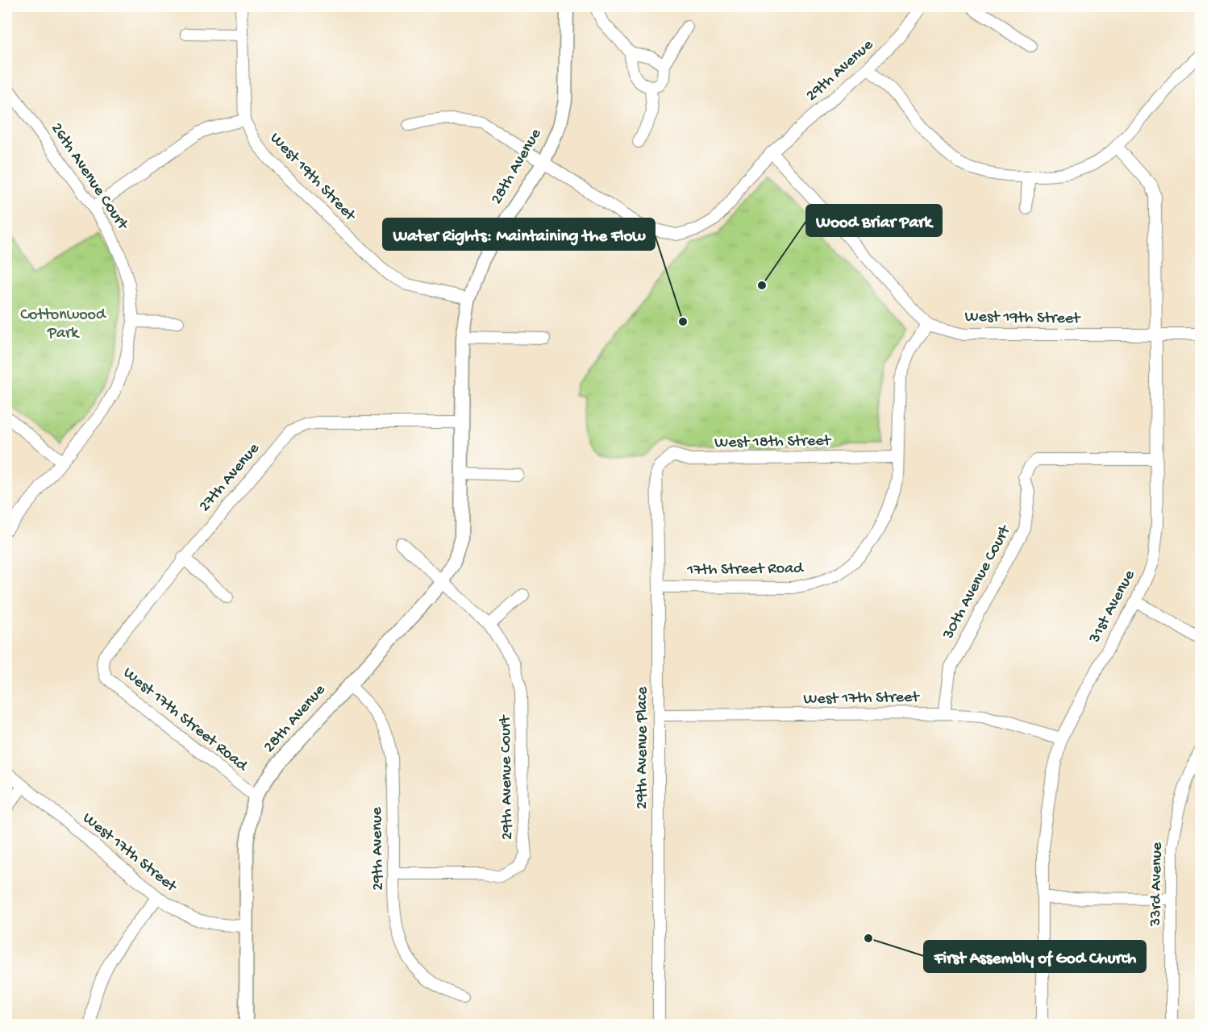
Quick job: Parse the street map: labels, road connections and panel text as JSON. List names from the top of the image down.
{
  "streets": {
    "street": [
      "29th Avenue",
      "28th Avenue",
      "26th Avenue Court",
      "West 19th Street",
      "West 18th Street",
      "27th Avenue",
      "17th Street Road",
      "30th Avenue Court",
      "31st Avenue",
      "West 17th Street",
      "West 17th Street Road",
      "29th Avenue Place",
      "29th Avenue Court",
      "33rd Avenue"
    ]
  },
  "crossings": [
    ["29th Avenue", "28th Avenue"],
    ["29th Avenue", "29th Avenue Court"],
    ["28th Avenue", "West 19th Street"],
    ["28th Avenue", "27th Avenue"],
    ["28th Avenue", "West 17th Street"],
    ["28th Avenue", "West 17th Street Road"],
    ["28th Avenue", "29th Avenue Court"],
    ["West 19th Street", "17th Street Road"],
    ["West 19th Street", "31st Avenue"],
    ["West 18th Street", "17th Street Road"],
    ["West 18th Street", "29th Avenue Place"],
    ["27th Avenue", "West 17th Street Road"],
    ["17th Street Road", "29th Avenue Place"],
    ["30th Avenue Court", "31st Avenue"],
    ["30th Avenue Court", "West 17th Street"],
    ["31st Avenue", "West 17th Street"],
    ["West 17th Street", "29th Avenue Place"]
  ],
  "parks": ["Cottonwood Park"],
  "places": ["Wood Briar Park", "Water Rights: Maintaining the Flow", "First Assembly of God Church"]
}
